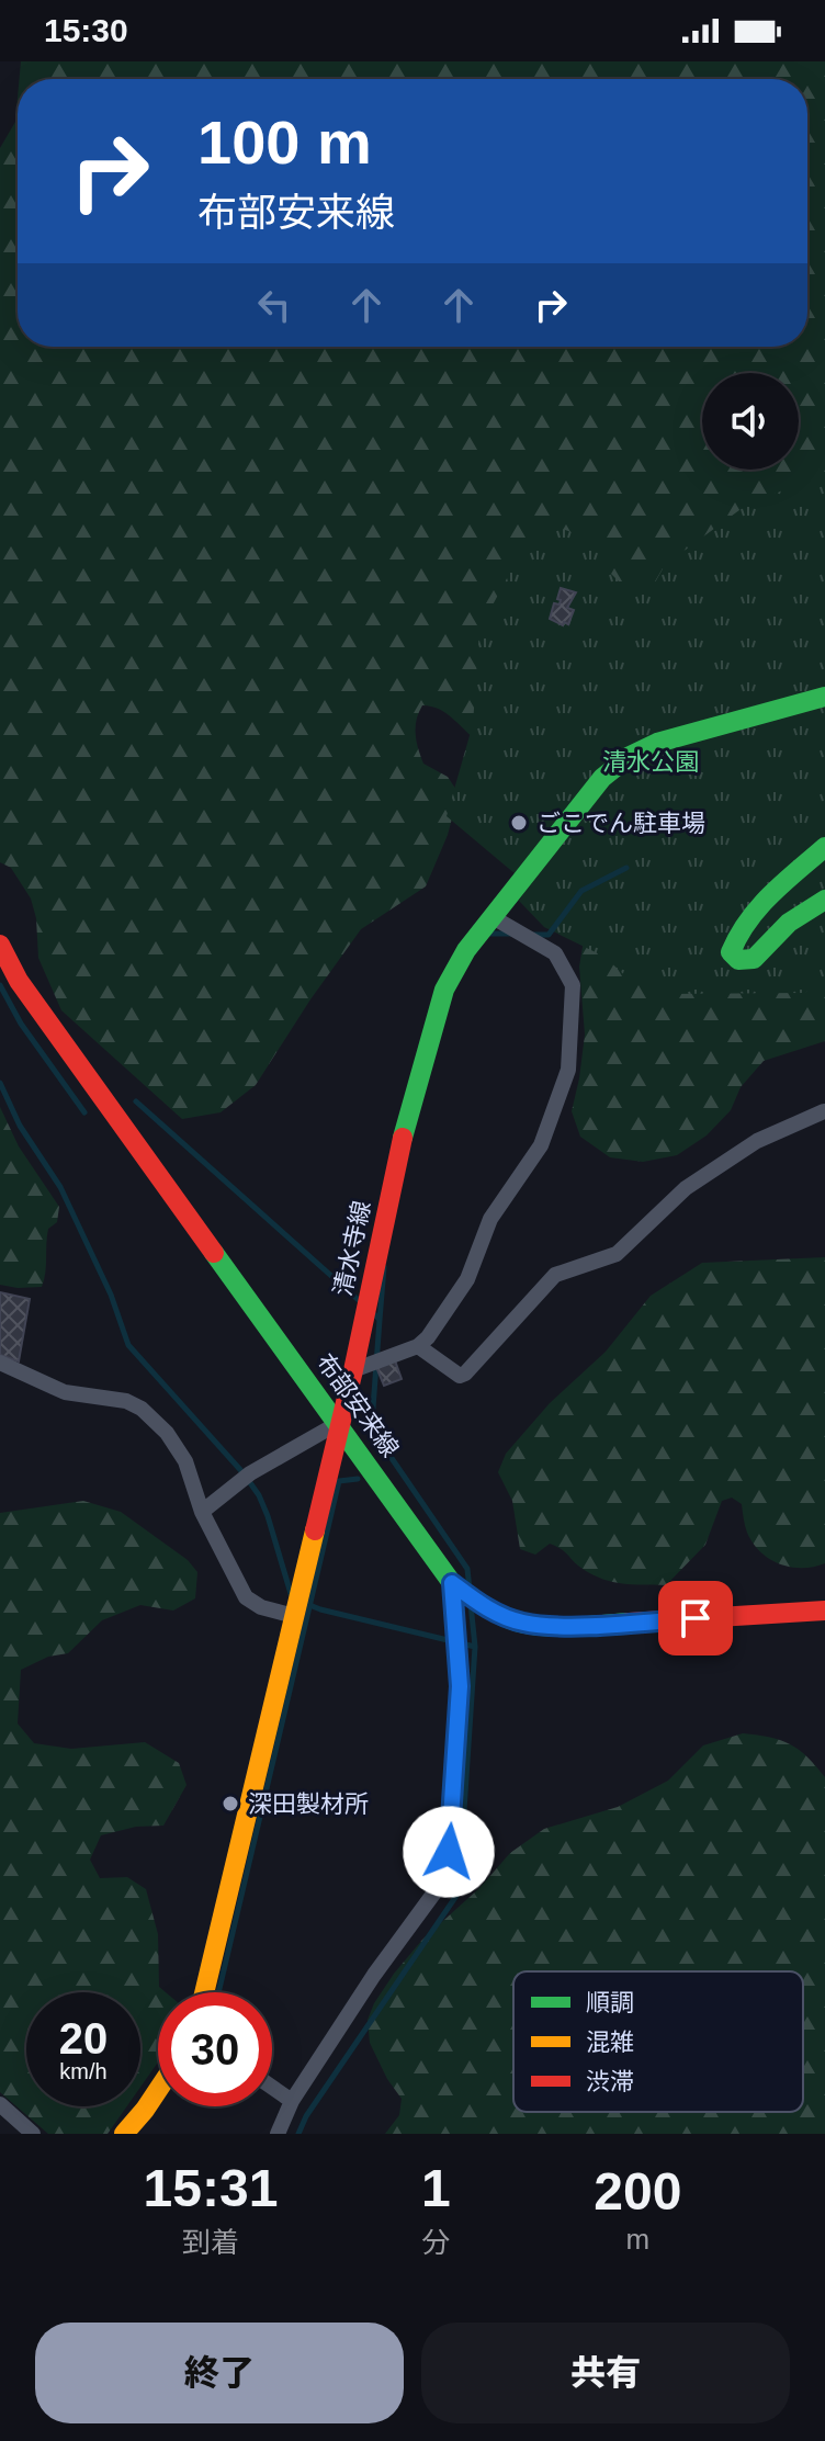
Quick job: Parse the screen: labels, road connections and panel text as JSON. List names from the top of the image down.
{
  "streets": {
    "main road": ["清水寺線", "布部安来線"]
  },
  "crossings": [
    ["清水寺線", "布部安来線"]
  ],
  "parks": ["清水公園"],
  "places": ["ごこでん駐車場", "深田製材所"],
  "legend": ["順調", "混雑", "渋滞"],
  "page": {
    "status": "15:30",
    "turn": ["100 m", "布部安来線"],
    "speed": "20 km/h",
    "limit": "30",
    "eta": [
      "15:31",
      "到着",
      "1",
      "分",
      "200",
      "m"
    ],
    "buttons": ["終了", "共有"]
  }
}
